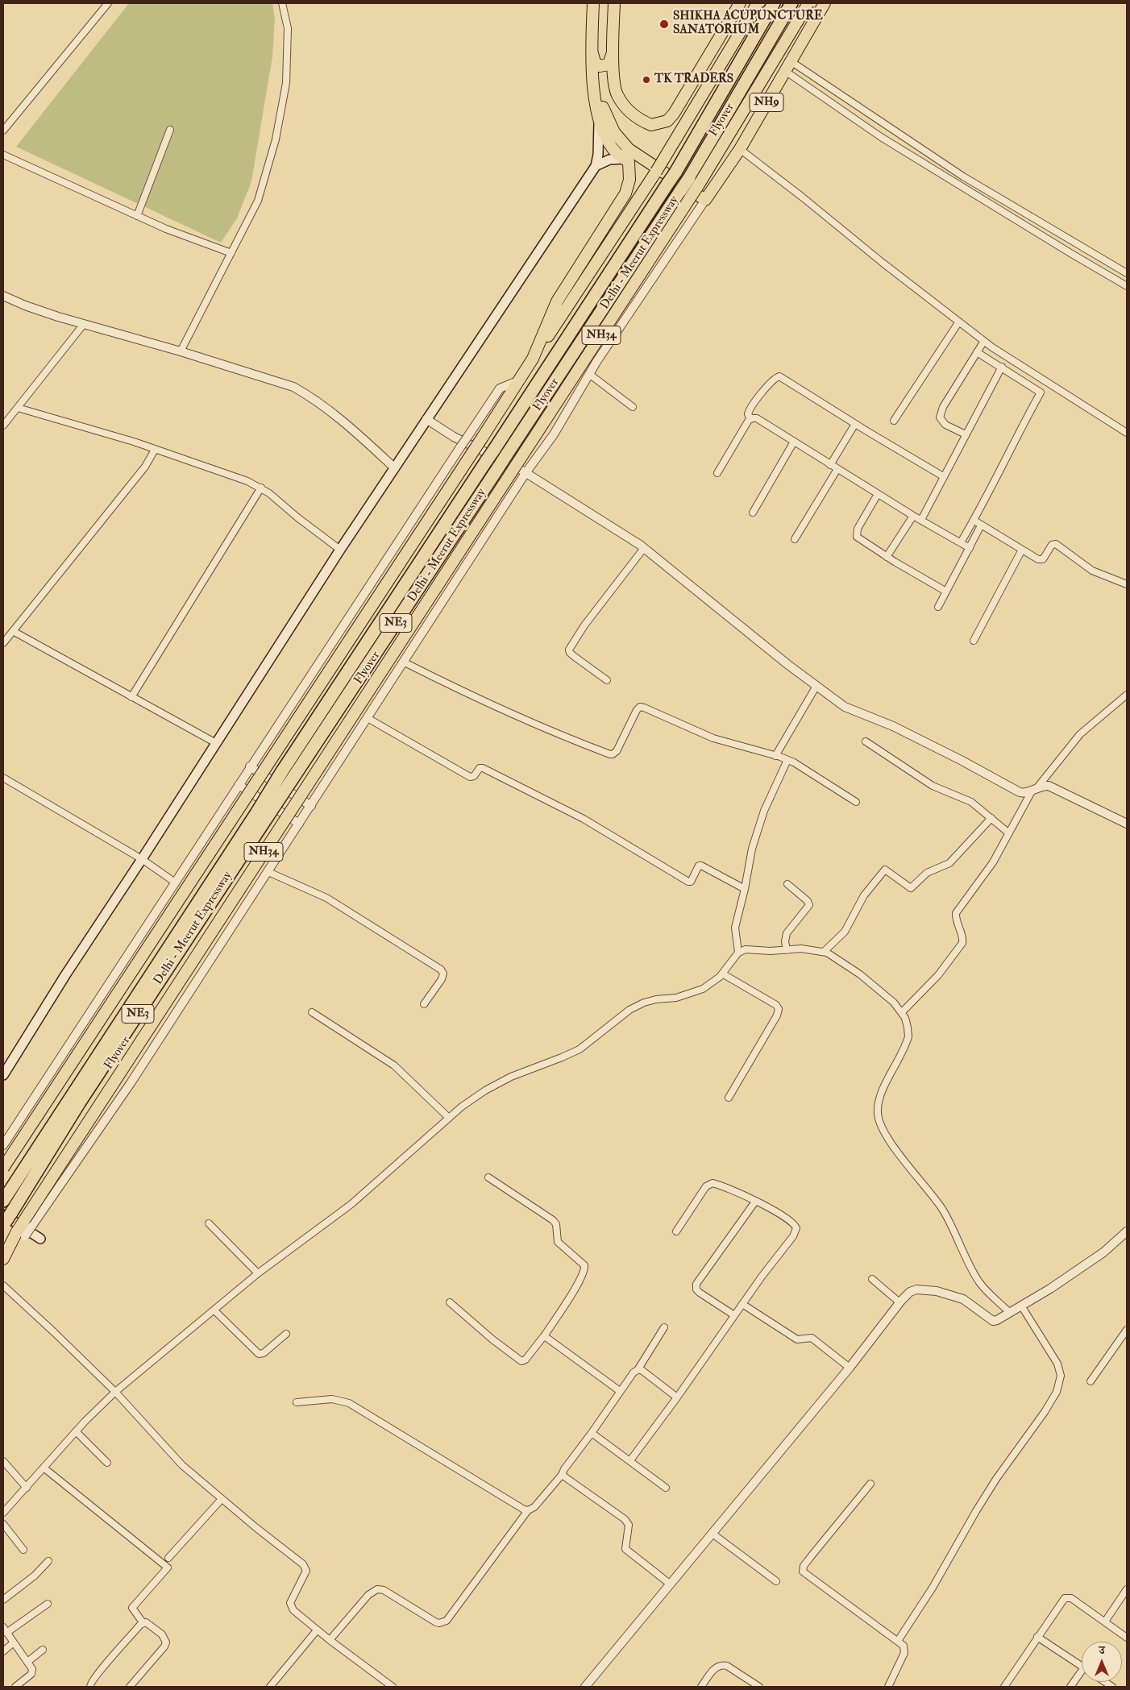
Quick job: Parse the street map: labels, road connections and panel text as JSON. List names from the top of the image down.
{
  "streets": {
    "highway": [
      "NH9",
      "Flyover",
      "Delhi - Meerut Expressway",
      "NH34",
      "NE3"
    ]
  },
  "places": ["SHIKHA ACUPUNCTURE SANATORIUM", "TK TRADERS"],
  "north": "top"
}
